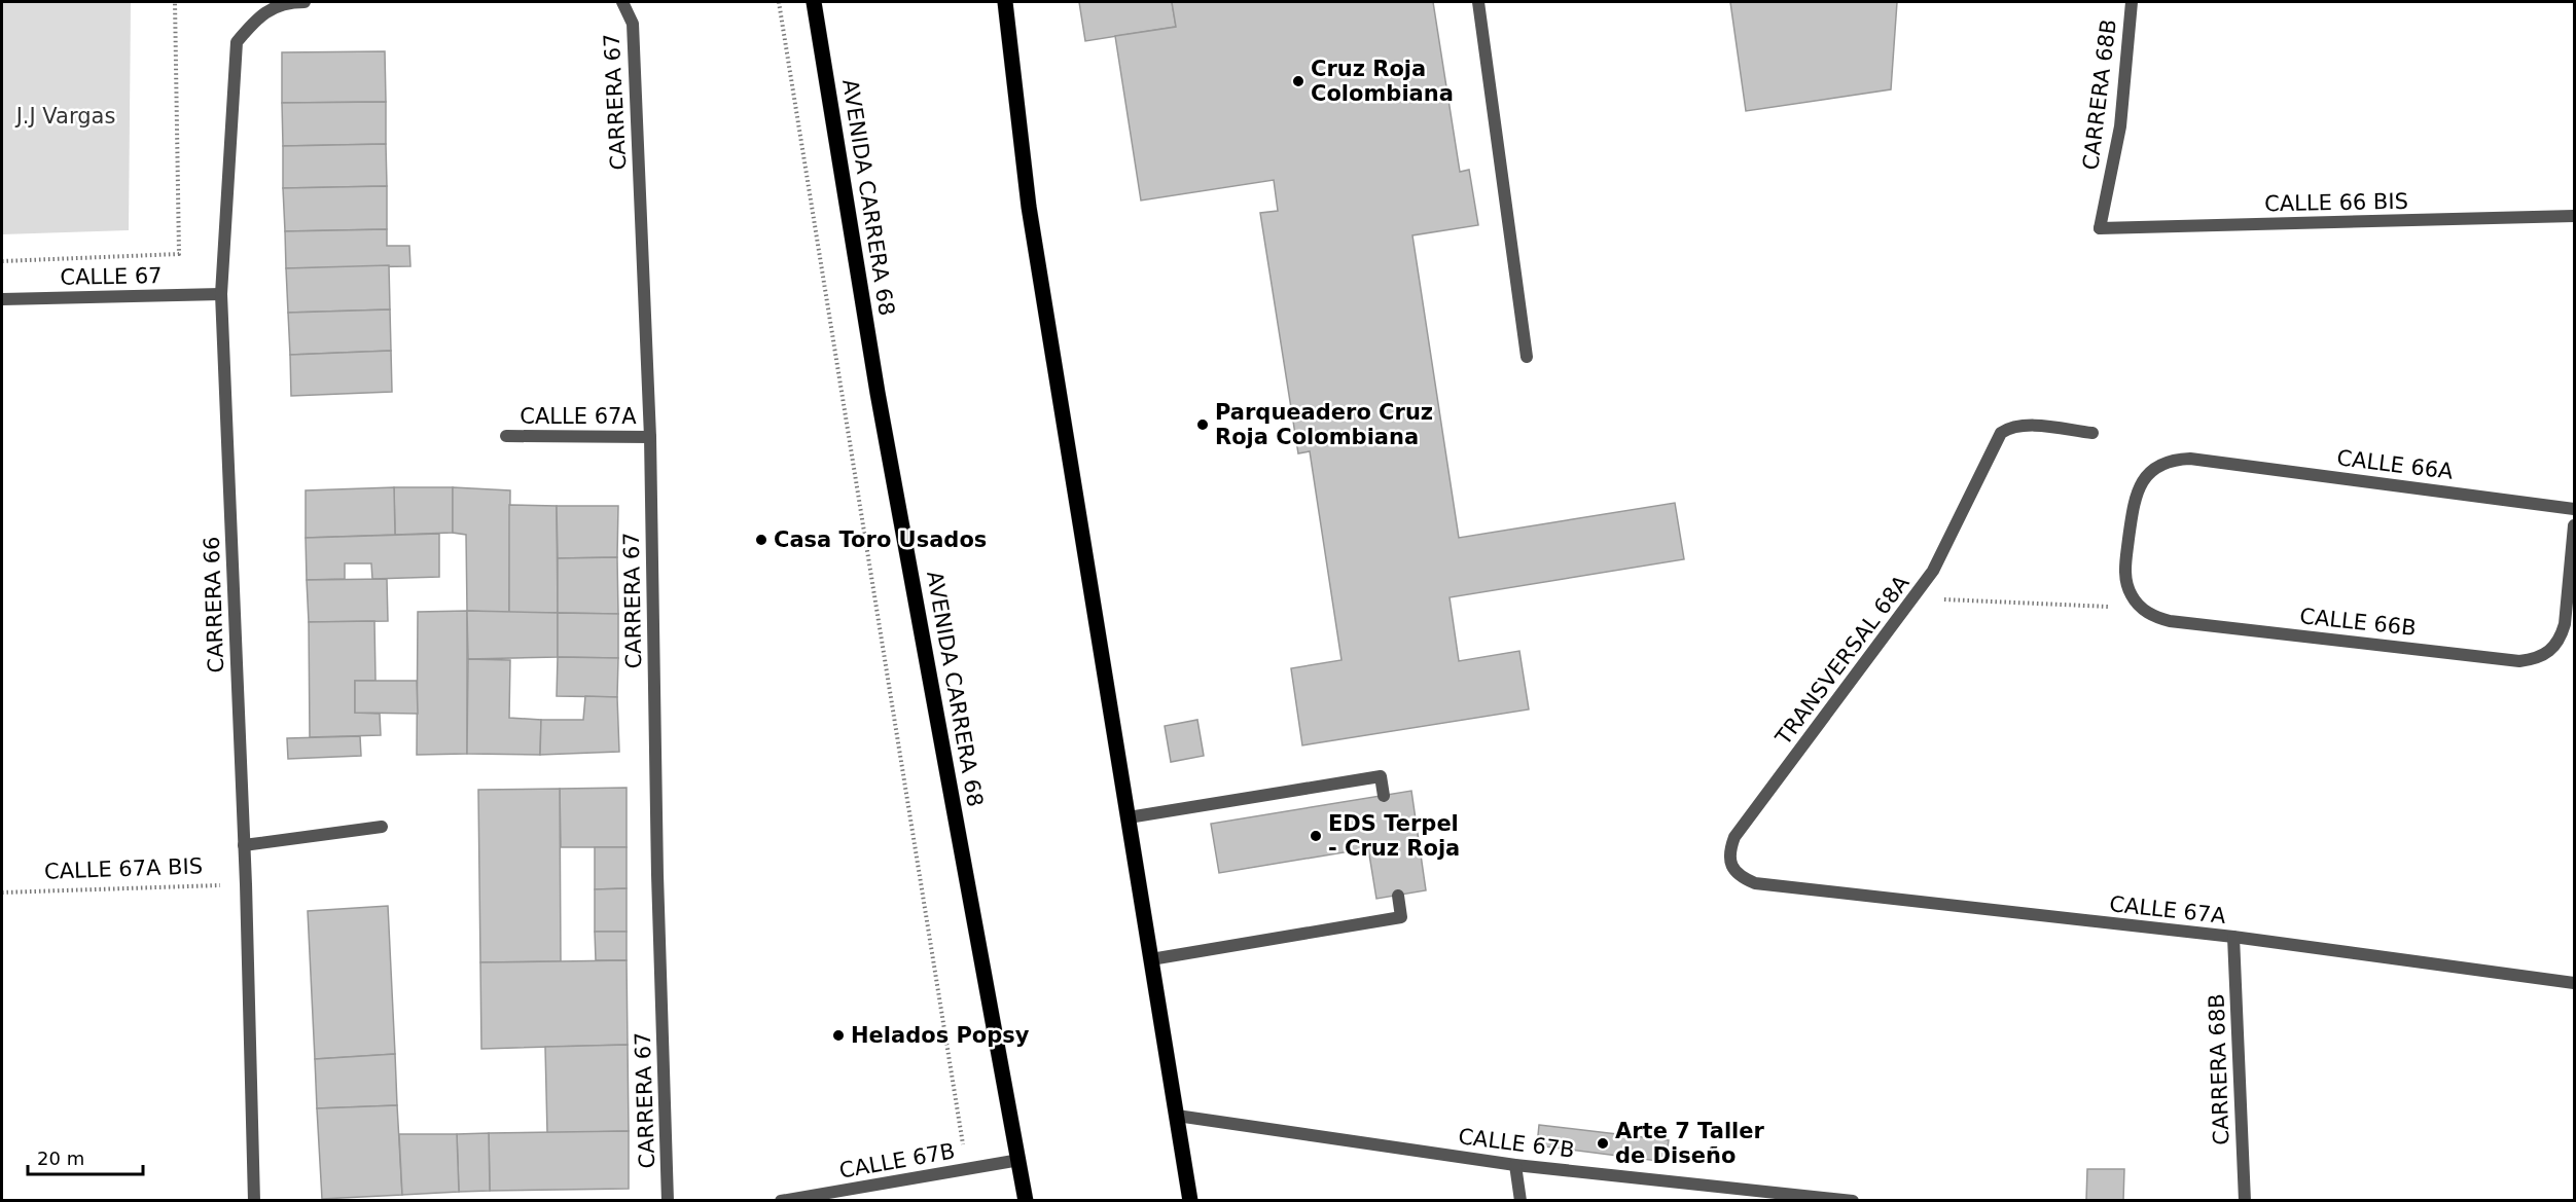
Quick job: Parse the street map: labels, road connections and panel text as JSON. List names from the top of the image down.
{
  "streets": {
    "main road": ["AVENIDA CARRERA 68"],
    "street": [
      "CARRERA 68B",
      "CARRERA 67",
      "CALLE 66 BIS",
      "CALLE 67",
      "CALLE 67A",
      "CALLE 66A",
      "CARRERA 66",
      "CALLE 66B",
      "TRANSVERSAL 68A",
      "CALLE 67B"
    ],
    "path": ["CALLE 67A BIS"]
  },
  "crossings": [
    ["CARRERA 68B", "CALLE 66 BIS"],
    ["CARRERA 68B", "CALLE 67A"],
    ["CARRERA 67", "CALLE 67A"],
    ["AVENIDA CARRERA 68", "CALLE 67B"],
    ["CALLE 67", "CARRERA 66"],
    ["CALLE 67A", "TRANSVERSAL 68A"],
    ["CALLE 66A", "CALLE 66B"],
    ["CARRERA 66", "CALLE 67A BIS"]
  ],
  "parks": ["J.J Vargas"],
  "places": [
    "Cruz Roja Colombiana",
    "Parqueadero Cruz Roja Colombiana",
    "Casa Toro Usados",
    "EDS Terpel - Cruz Roja",
    "Helados Popsy",
    "Arte 7 Taller de Diseño"
  ],
  "scale_bar": "20 m"
}
